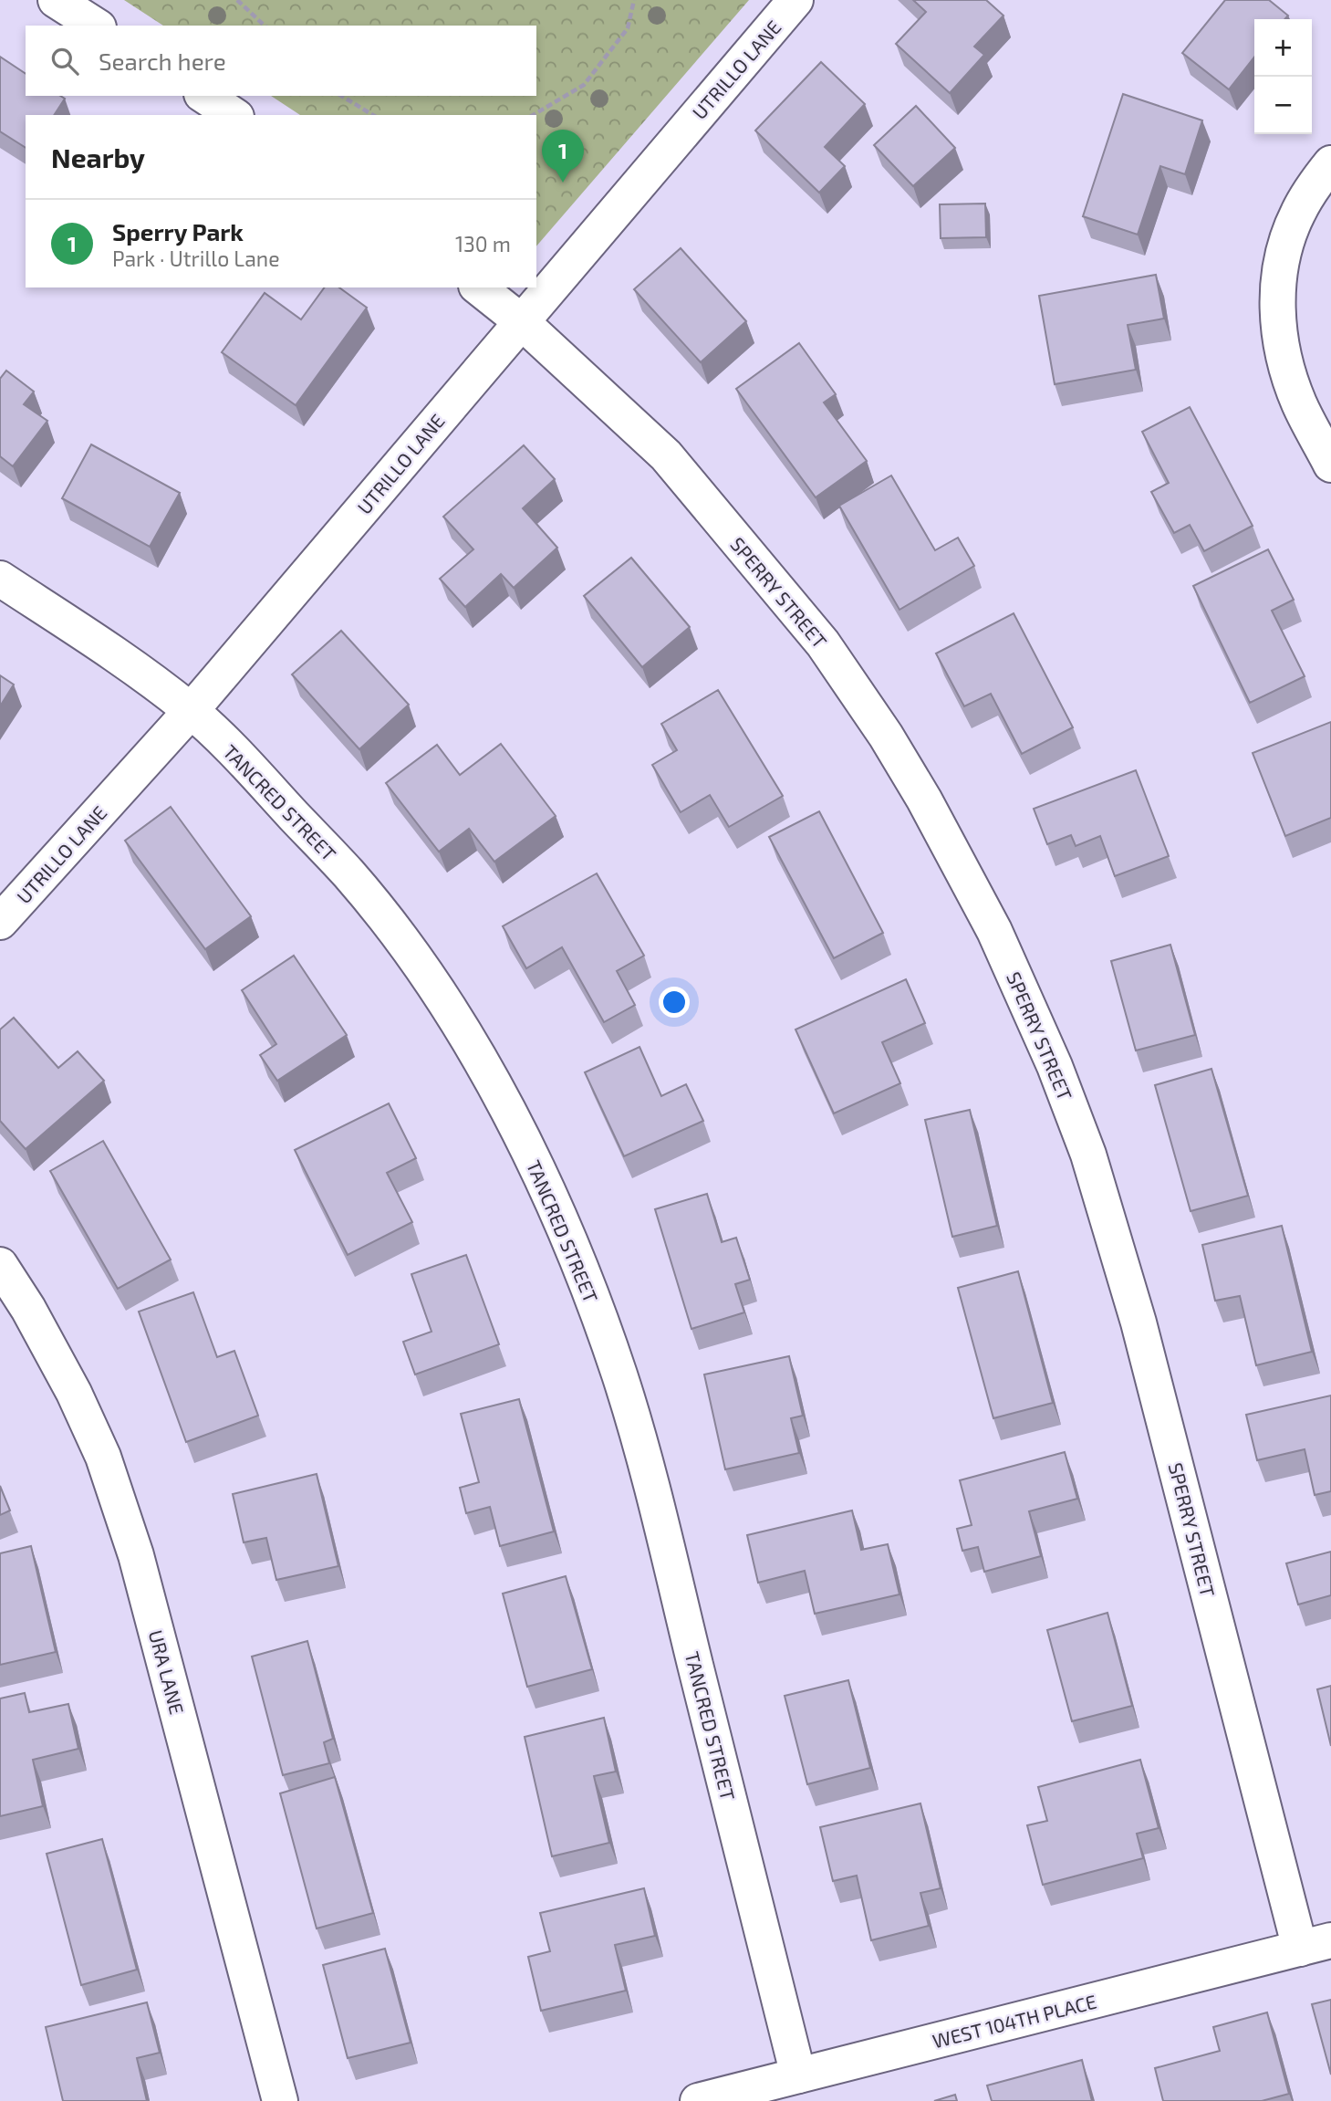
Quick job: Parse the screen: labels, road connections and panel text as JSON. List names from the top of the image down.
{
  "streets": {
    "street": [
      "UTRILLO LANE",
      "SPERRY STREET",
      "TANCRED STREET",
      "URA LANE",
      "WEST 104TH PLACE"
    ]
  },
  "crossings": [
    ["UTRILLO LANE", "SPERRY STREET"],
    ["UTRILLO LANE", "TANCRED STREET"],
    ["SPERRY STREET", "WEST 104TH PLACE"],
    ["TANCRED STREET", "WEST 104TH PLACE"]
  ],
  "page": {
    "map_buttons": ["+", "−"],
    "search": "Search here",
    "heading": "Nearby",
    "pins": "1",
    "list": [
      {
        "mark": "1",
        "name": "Sperry Park",
        "note": "Park · Utrillo Lane",
        "value": "130 m"
      }
    ]
  }
}
